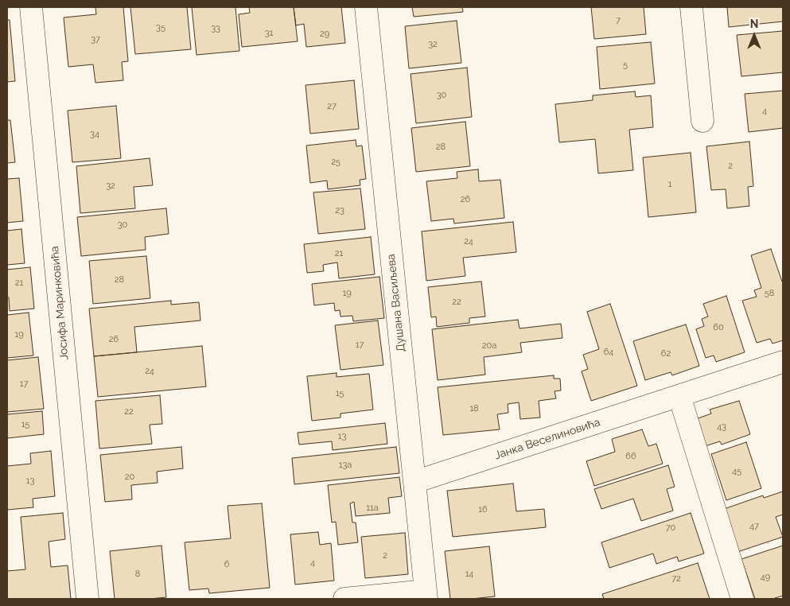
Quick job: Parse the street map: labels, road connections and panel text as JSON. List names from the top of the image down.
{
  "streets": {
    "street": ["Јосифа Маринковића", "Душана Васиљева", "Јанка Веселиновића"]
  },
  "crossings": [
    ["Душана Васиљева", "Јанка Веселиновића"]
  ],
  "house_numbers": [
    "7",
    "35",
    "33",
    "31",
    "29",
    "37",
    "32",
    "5",
    "30",
    "27",
    "4",
    "34",
    "28",
    "25",
    "2",
    "1",
    "32",
    "26",
    "23",
    "30",
    "24",
    "21",
    "28",
    "21",
    "19",
    "58",
    "22",
    "60",
    "19",
    "26",
    "17",
    "20a",
    "64",
    "62",
    "24",
    "17",
    "15",
    "18",
    "22",
    "15",
    "43",
    "13",
    "66",
    "13a",
    "45",
    "20",
    "13",
    "11a",
    "16",
    "47",
    "70",
    "2",
    "4",
    "6",
    "8",
    "14",
    "49",
    "72"
  ],
  "north": "top"
}
